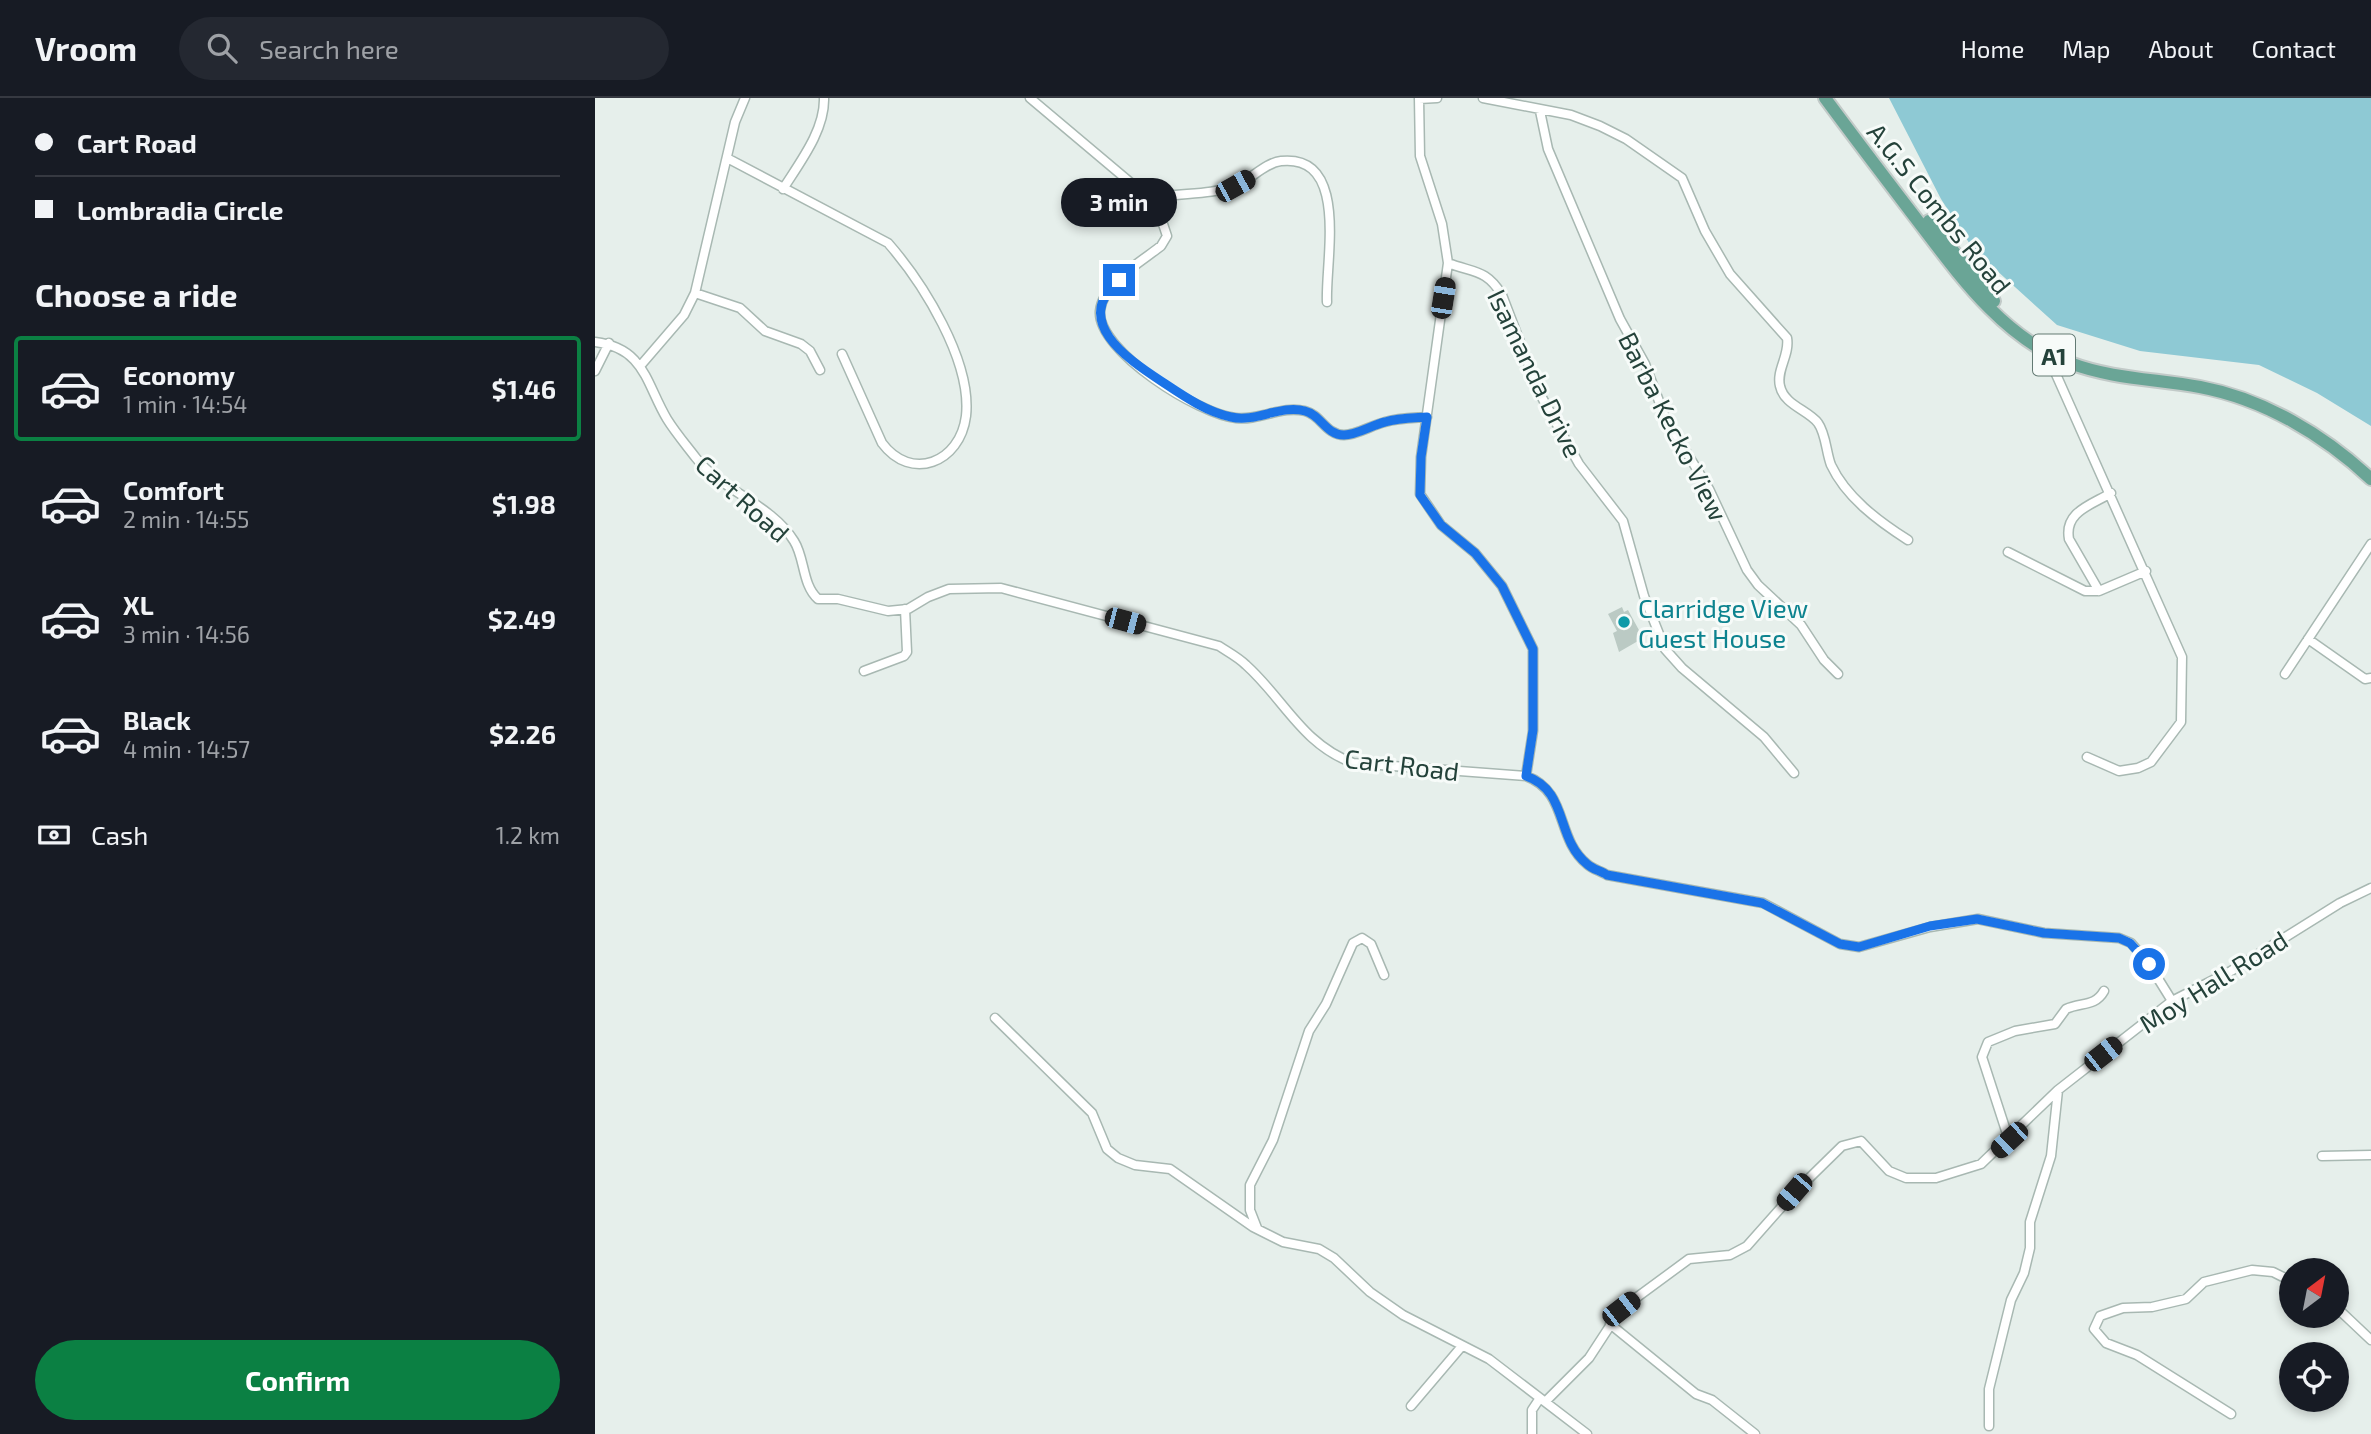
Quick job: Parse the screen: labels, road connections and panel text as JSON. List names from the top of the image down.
{
  "streets": {
    "main road": ["A.G.S Combs Road", "A1"],
    "street": [
      "Isamanda Drive",
      "Barba Kecko View",
      "Cart Road",
      "Moy Hall Road"
    ]
  },
  "places": ["Clarridge View Guest House"],
  "north": "top right",
  "page": {
    "header": "Vroom",
    "search": "Search here",
    "nav": [
      "Home",
      "Map",
      "About",
      "Contact"
    ],
    "banner": ["Cart Road", "Lombradia Circle"],
    "bubble": "3 min",
    "heading": "Choose a ride",
    "list": [
      {
        "name": "Economy",
        "note": "1 min · 14:54",
        "value": "$1.46"
      },
      {
        "name": "Comfort",
        "note": "2 min · 14:55",
        "value": "$1.98"
      },
      {
        "name": "XL",
        "note": "3 min · 14:56",
        "value": "$2.49"
      },
      {
        "name": "Black",
        "note": "4 min · 14:57",
        "value": "$2.26"
      }
    ],
    "pay": ["Cash", "1.2 km"],
    "buttons": "Confirm"
  }
}
